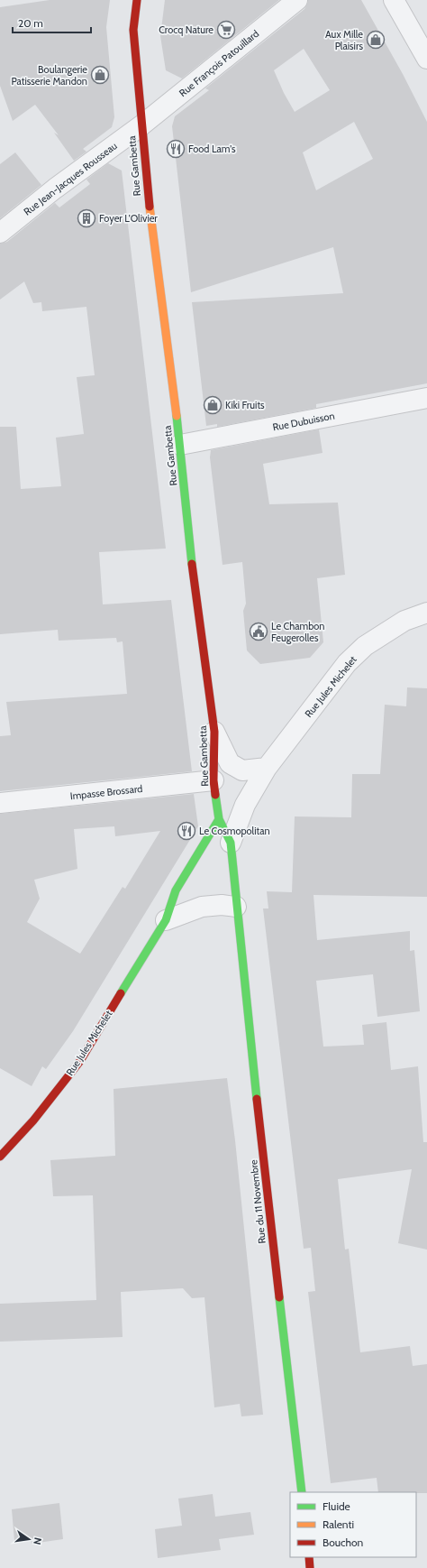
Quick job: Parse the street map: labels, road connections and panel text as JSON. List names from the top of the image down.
{
  "streets": {
    "main road": ["Rue Gambetta", "Rue Jules Michelet", "Rue du 11 Novembre"],
    "street": [
      "Rue François Patouillard",
      "Rue Jean-Jacques Rousseau",
      "Rue Dubuisson",
      "Impasse Brossard"
    ]
  },
  "crossings": [
    ["Rue François Patouillard", "Rue Gambetta"],
    ["Rue François Patouillard", "Rue Jean-Jacques Rousseau"],
    ["Rue Gambetta", "Rue Jean-Jacques Rousseau"],
    ["Rue Gambetta", "Rue Dubuisson"],
    ["Rue Gambetta", "Rue Jules Michelet"],
    ["Rue Gambetta", "Impasse Brossard"],
    ["Rue Gambetta", "Rue du 11 Novembre"]
  ],
  "places": {
    "supermarket": ["Crocq Nature"],
    "shop": ["Aux Mille Plaisirs", "Boulangerie Patisserie Mandon", "Kiki Fruits"],
    "restaurant": ["Food Lam's", "Le Cosmopolitan"],
    "building": ["Foyer L'Olivier"],
    "public building": ["Le Chambon Feugerolles"]
  },
  "legend": ["Fluide", "Ralenti", "Bouchon"],
  "scale_bar": "20 m",
  "north": "right"
}
